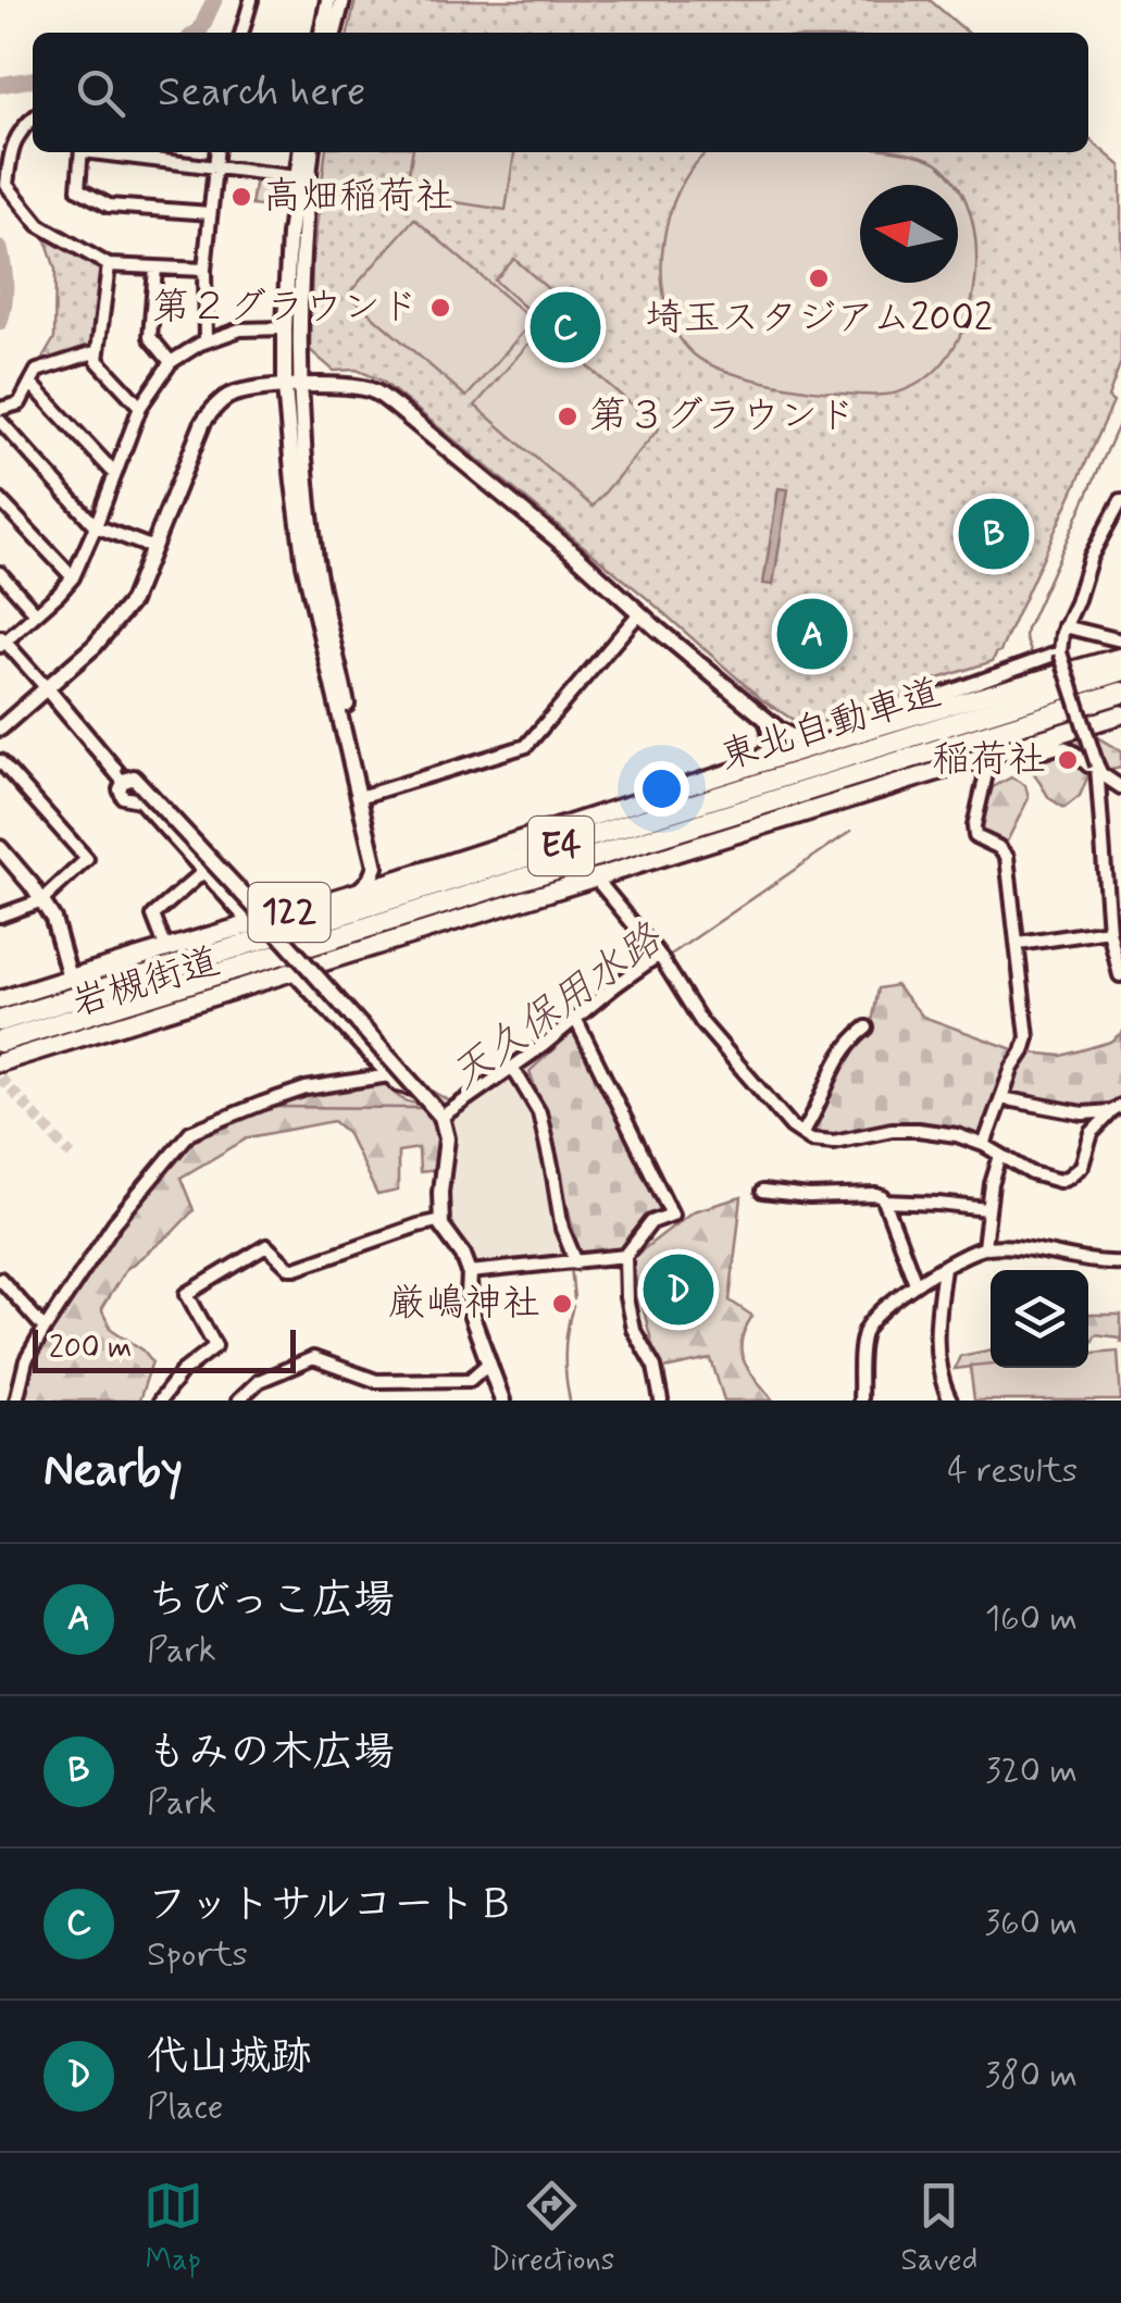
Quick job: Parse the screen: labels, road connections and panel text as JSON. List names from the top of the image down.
{
  "streets": {
    "highway": [
      "東北自動車道",
      "E4",
      "122",
      "岩槻街道"
    ]
  },
  "water": ["天久保用水路"],
  "places": [
    "高畑稲荷社",
    "埼玉スタジアム2002",
    "第２グラウンド",
    "第３グラウンド",
    "稲荷社",
    "厳嶋神社"
  ],
  "scale_bar": "200 m",
  "north": "left",
  "page": {
    "search": "Search here",
    "pins": [
      "C",
      "B",
      "A",
      "D"
    ],
    "scale": "200 m",
    "heading": ["Nearby", "4 results"],
    "list": [
      {
        "mark": "A",
        "name": "ちびっこ広場",
        "note": "Park",
        "value": "160 m"
      },
      {
        "mark": "B",
        "name": "もみの木広場",
        "note": "Park",
        "value": "320 m"
      },
      {
        "mark": "C",
        "name": "フットサルコートＢ",
        "note": "Sports",
        "value": "360 m"
      },
      {
        "mark": "D",
        "name": "代山城跡",
        "note": "Place",
        "value": "380 m"
      }
    ],
    "nav": ["Map", "Directions", "Saved"]
  }
}
